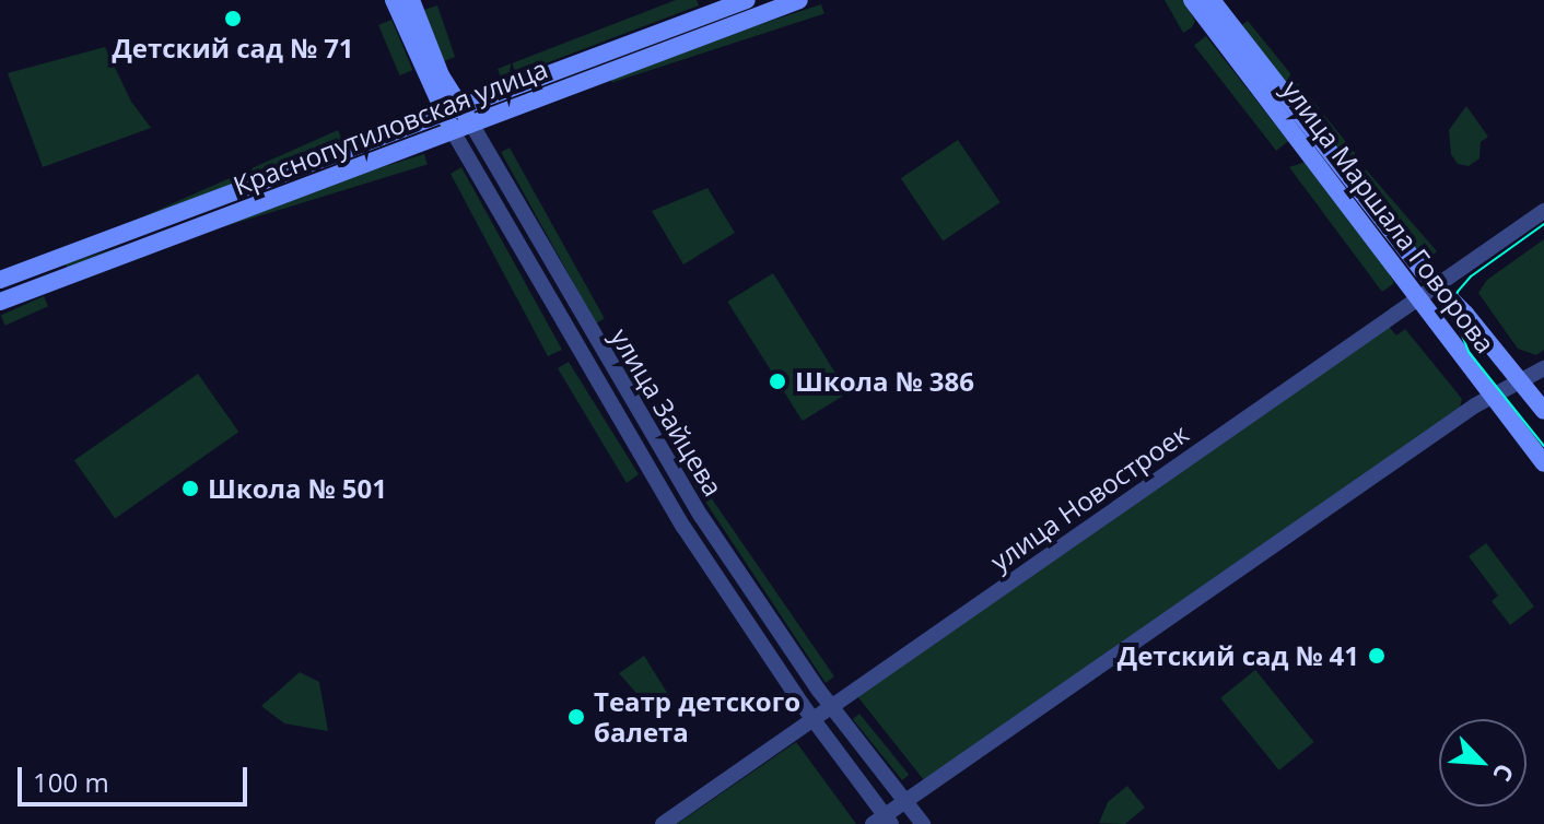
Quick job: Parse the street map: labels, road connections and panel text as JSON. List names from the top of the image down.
{
  "streets": {
    "main road": ["Краснопутиловская улица", "улица Маршала Говорова", "улица Зайцева"],
    "street": ["улица Новостроек"]
  },
  "crossings": [
    ["Краснопутиловская улица", "улица Зайцева"],
    ["улица Маршала Говорова", "улица Новостроек"],
    ["улица Зайцева", "улица Новостроек"]
  ],
  "places": [
    "Детский сад № 71",
    "Школа № 386",
    "Школа № 501",
    "Детский сад № 41",
    "Театр детского балета"
  ],
  "scale_bar": "100 m",
  "north": "bottom right"
}
